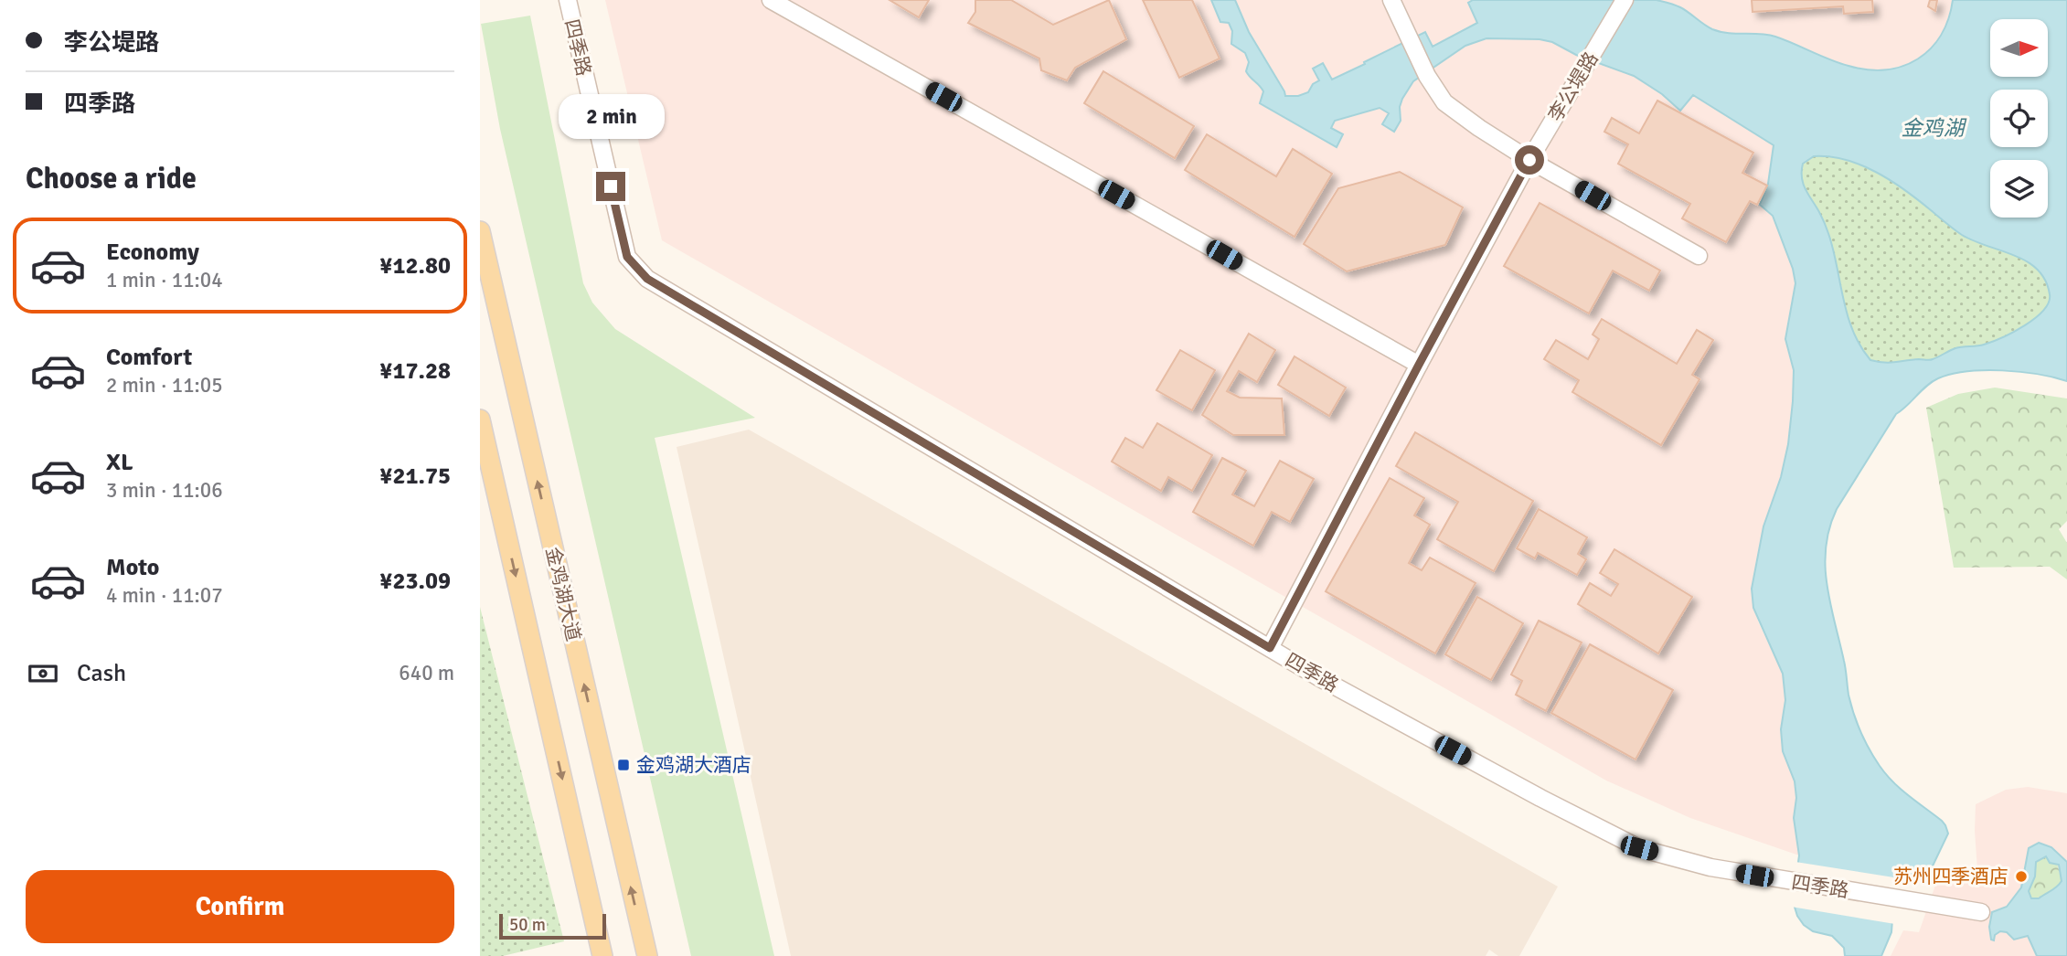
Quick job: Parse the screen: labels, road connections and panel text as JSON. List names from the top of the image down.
{
  "streets": {
    "main road": ["金鸡湖大道"],
    "street": ["四季路", "李公堤路"]
  },
  "crossings": [
    ["四季路", "李公堤路"]
  ],
  "water": ["金鸡湖"],
  "places": {
    "transit": ["金鸡湖大酒店"],
    "other": ["苏州四季酒店"]
  },
  "scale_bar": "50 m",
  "north": "right",
  "page": {
    "banner": ["李公堤路", "四季路"],
    "bubble": "2 min",
    "heading": "Choose a ride",
    "list": [
      {
        "name": "Economy",
        "note": "1 min · 11:04",
        "value": "¥12.80"
      },
      {
        "name": "Comfort",
        "note": "2 min · 11:05",
        "value": "¥17.28"
      },
      {
        "name": "XL",
        "note": "3 min · 11:06",
        "value": "¥21.75"
      },
      {
        "name": "Moto",
        "note": "4 min · 11:07",
        "value": "¥23.09"
      }
    ],
    "pay": ["Cash", "640 m"],
    "buttons": "Confirm",
    "scale": "50 m"
  }
}
